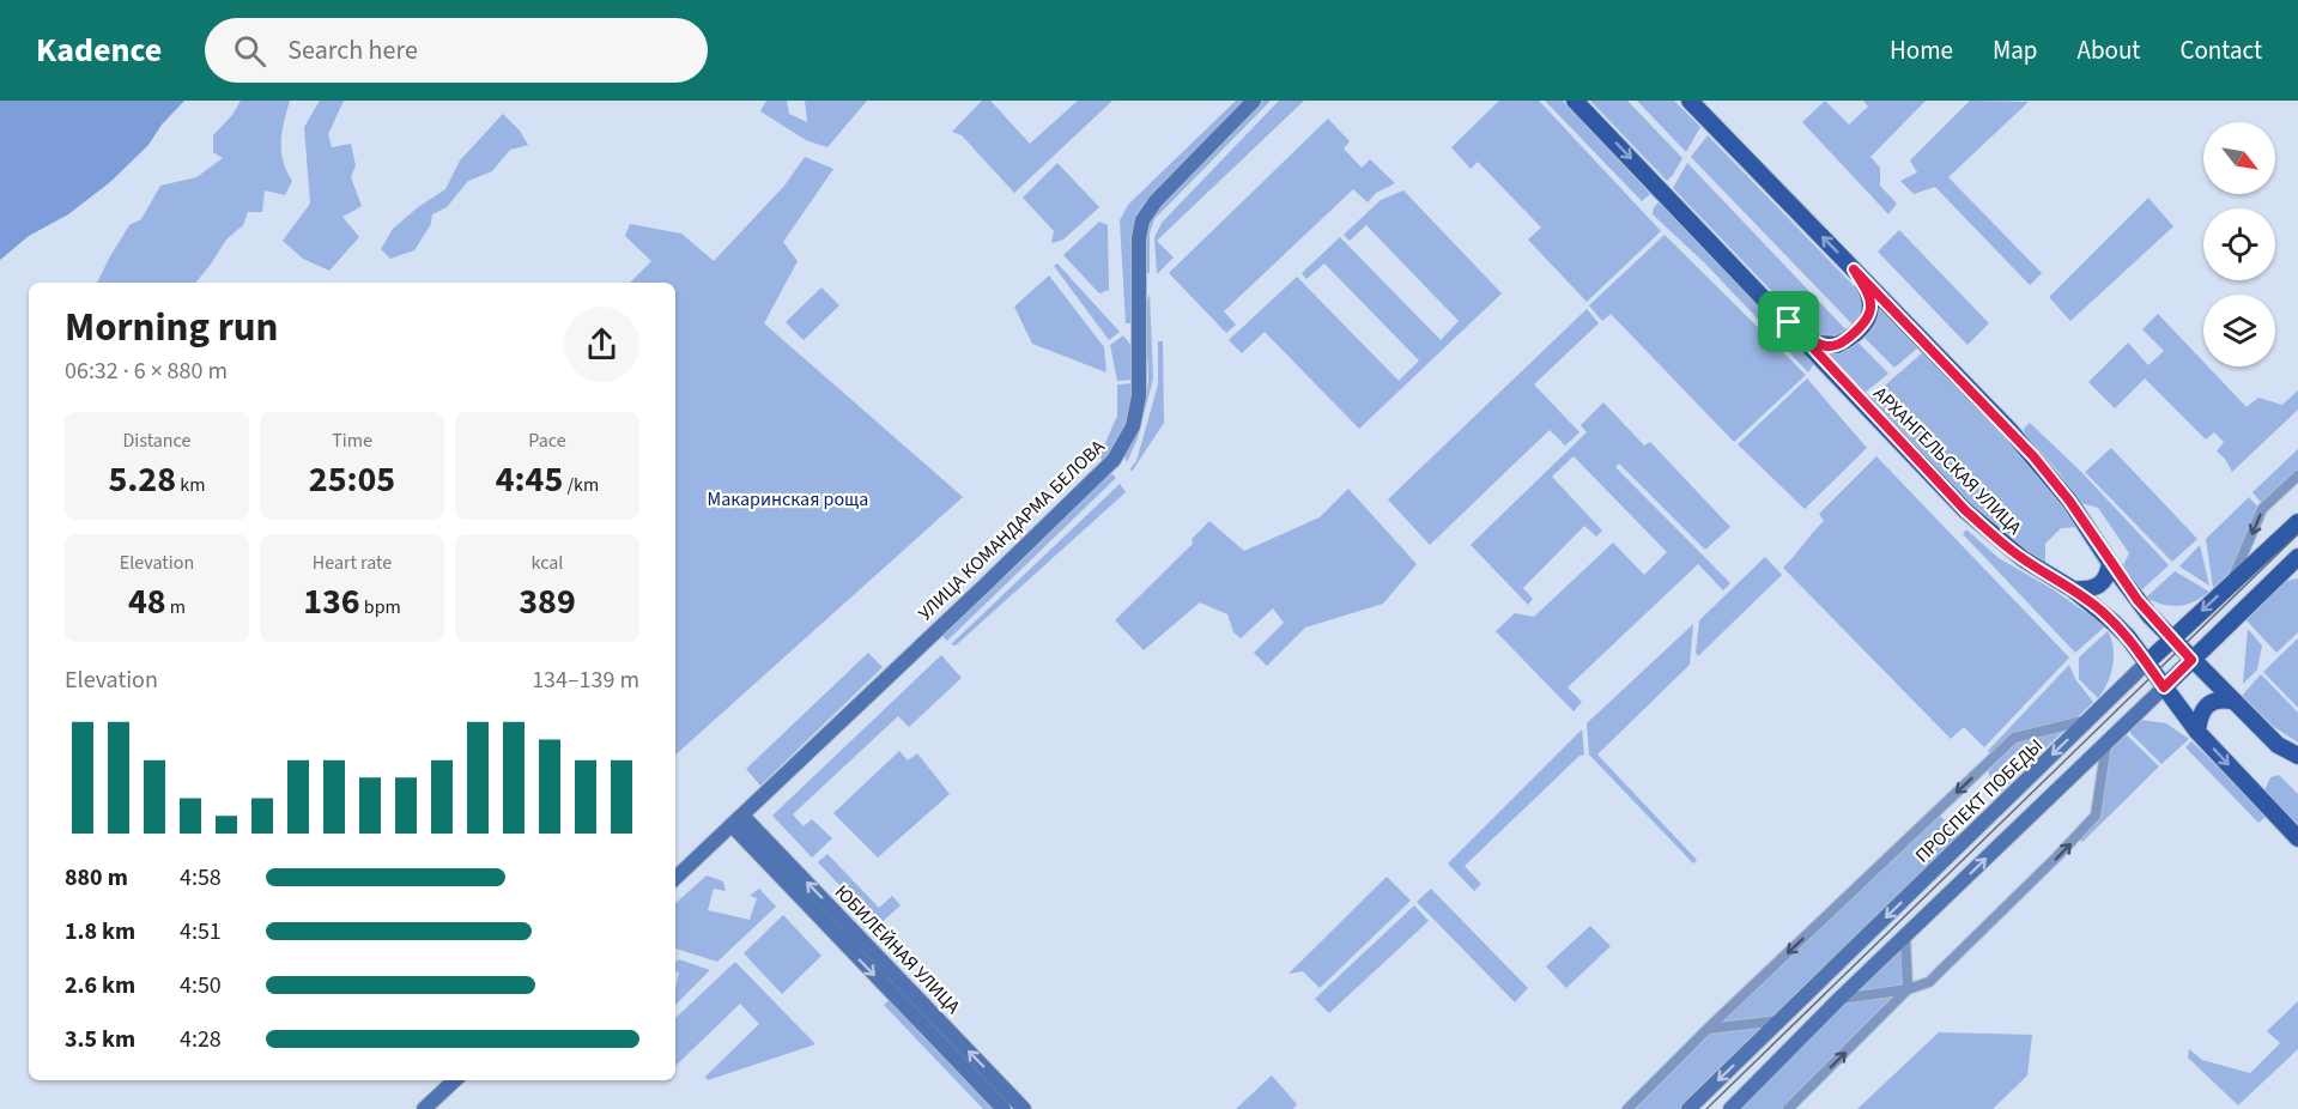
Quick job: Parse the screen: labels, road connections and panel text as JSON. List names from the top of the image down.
{
  "streets": {
    "main road": [
      "АРХАНГЕЛЬСКАЯ УЛИЦА",
      "УЛИЦА КОМАНДАРМА БЕЛОВА",
      "ПРОСПЕКТ ПОБЕДЫ",
      "ЮБИЛЕЙНАЯ УЛИЦА"
    ]
  },
  "crossings": [
    ["АРХАНГЕЛЬСКАЯ УЛИЦА", "ПРОСПЕКТ ПОБЕДЫ"],
    ["УЛИЦА КОМАНДАРМА БЕЛОВА", "ЮБИЛЕЙНАЯ УЛИЦА"]
  ],
  "parks": ["Макаринская роща"],
  "north": "bottom right",
  "page": {
    "header": "Kadence",
    "search": "Search here",
    "nav": [
      "Home",
      "Map",
      "About",
      "Contact"
    ],
    "heading": ["Morning run", "06:32 · 6 × 880 m"],
    "stats": [
      ["Distance", "5.28 km"],
      ["Time", "25:05"],
      ["Pace", "4:45 /km"],
      ["Elevation", "48 m"],
      ["Heart rate", "136 bpm"],
      ["kcal", "389"]
    ],
    "chart": ["Elevation", "134–139 m"],
    "list": [
      {
        "name": "880 m",
        "note": "4:58"
      },
      {
        "name": "1.8 km",
        "note": "4:51"
      },
      {
        "name": "2.6 km",
        "note": "4:50"
      },
      {
        "name": "3.5 km",
        "note": "4:28"
      }
    ]
  }
}
